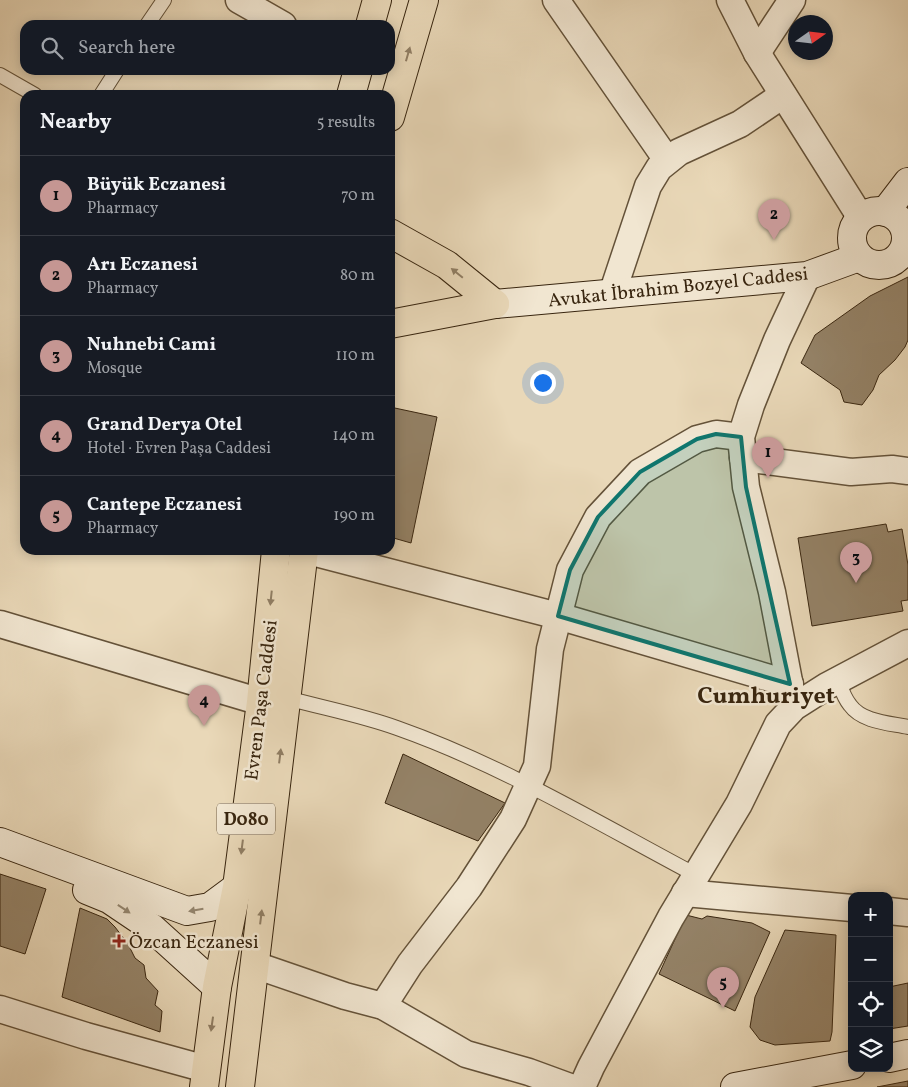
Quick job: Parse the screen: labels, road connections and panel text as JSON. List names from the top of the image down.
{
  "streets": {
    "highway": ["Evren Paşa Caddesi", "D080"],
    "street": ["Avukat İbrahim Bozyel Caddesi"]
  },
  "districts": ["Cumhuriyet"],
  "places": {
    "health": ["Özcan Eczanesi"]
  },
  "north": "right",
  "page": {
    "search": "Search here",
    "heading": ["Nearby", "5 results"],
    "list": [
      {
        "mark": "1",
        "name": "Büyük Eczanesi",
        "note": "Pharmacy",
        "value": "70 m"
      },
      {
        "mark": "2",
        "name": "Arı Eczanesi",
        "note": "Pharmacy",
        "value": "80 m"
      },
      {
        "mark": "3",
        "name": "Nuhnebi Cami",
        "note": "Mosque",
        "value": "110 m"
      },
      {
        "mark": "4",
        "name": "Grand Derya Otel",
        "note": "Hotel · Evren Paşa Caddesi",
        "value": "140 m"
      },
      {
        "mark": "5",
        "name": "Cantepe Eczanesi",
        "note": "Pharmacy",
        "value": "190 m"
      }
    ],
    "pins": [
      "2",
      "1",
      "3",
      "4",
      "5"
    ],
    "map_buttons": ["+", "−"]
  }
}
